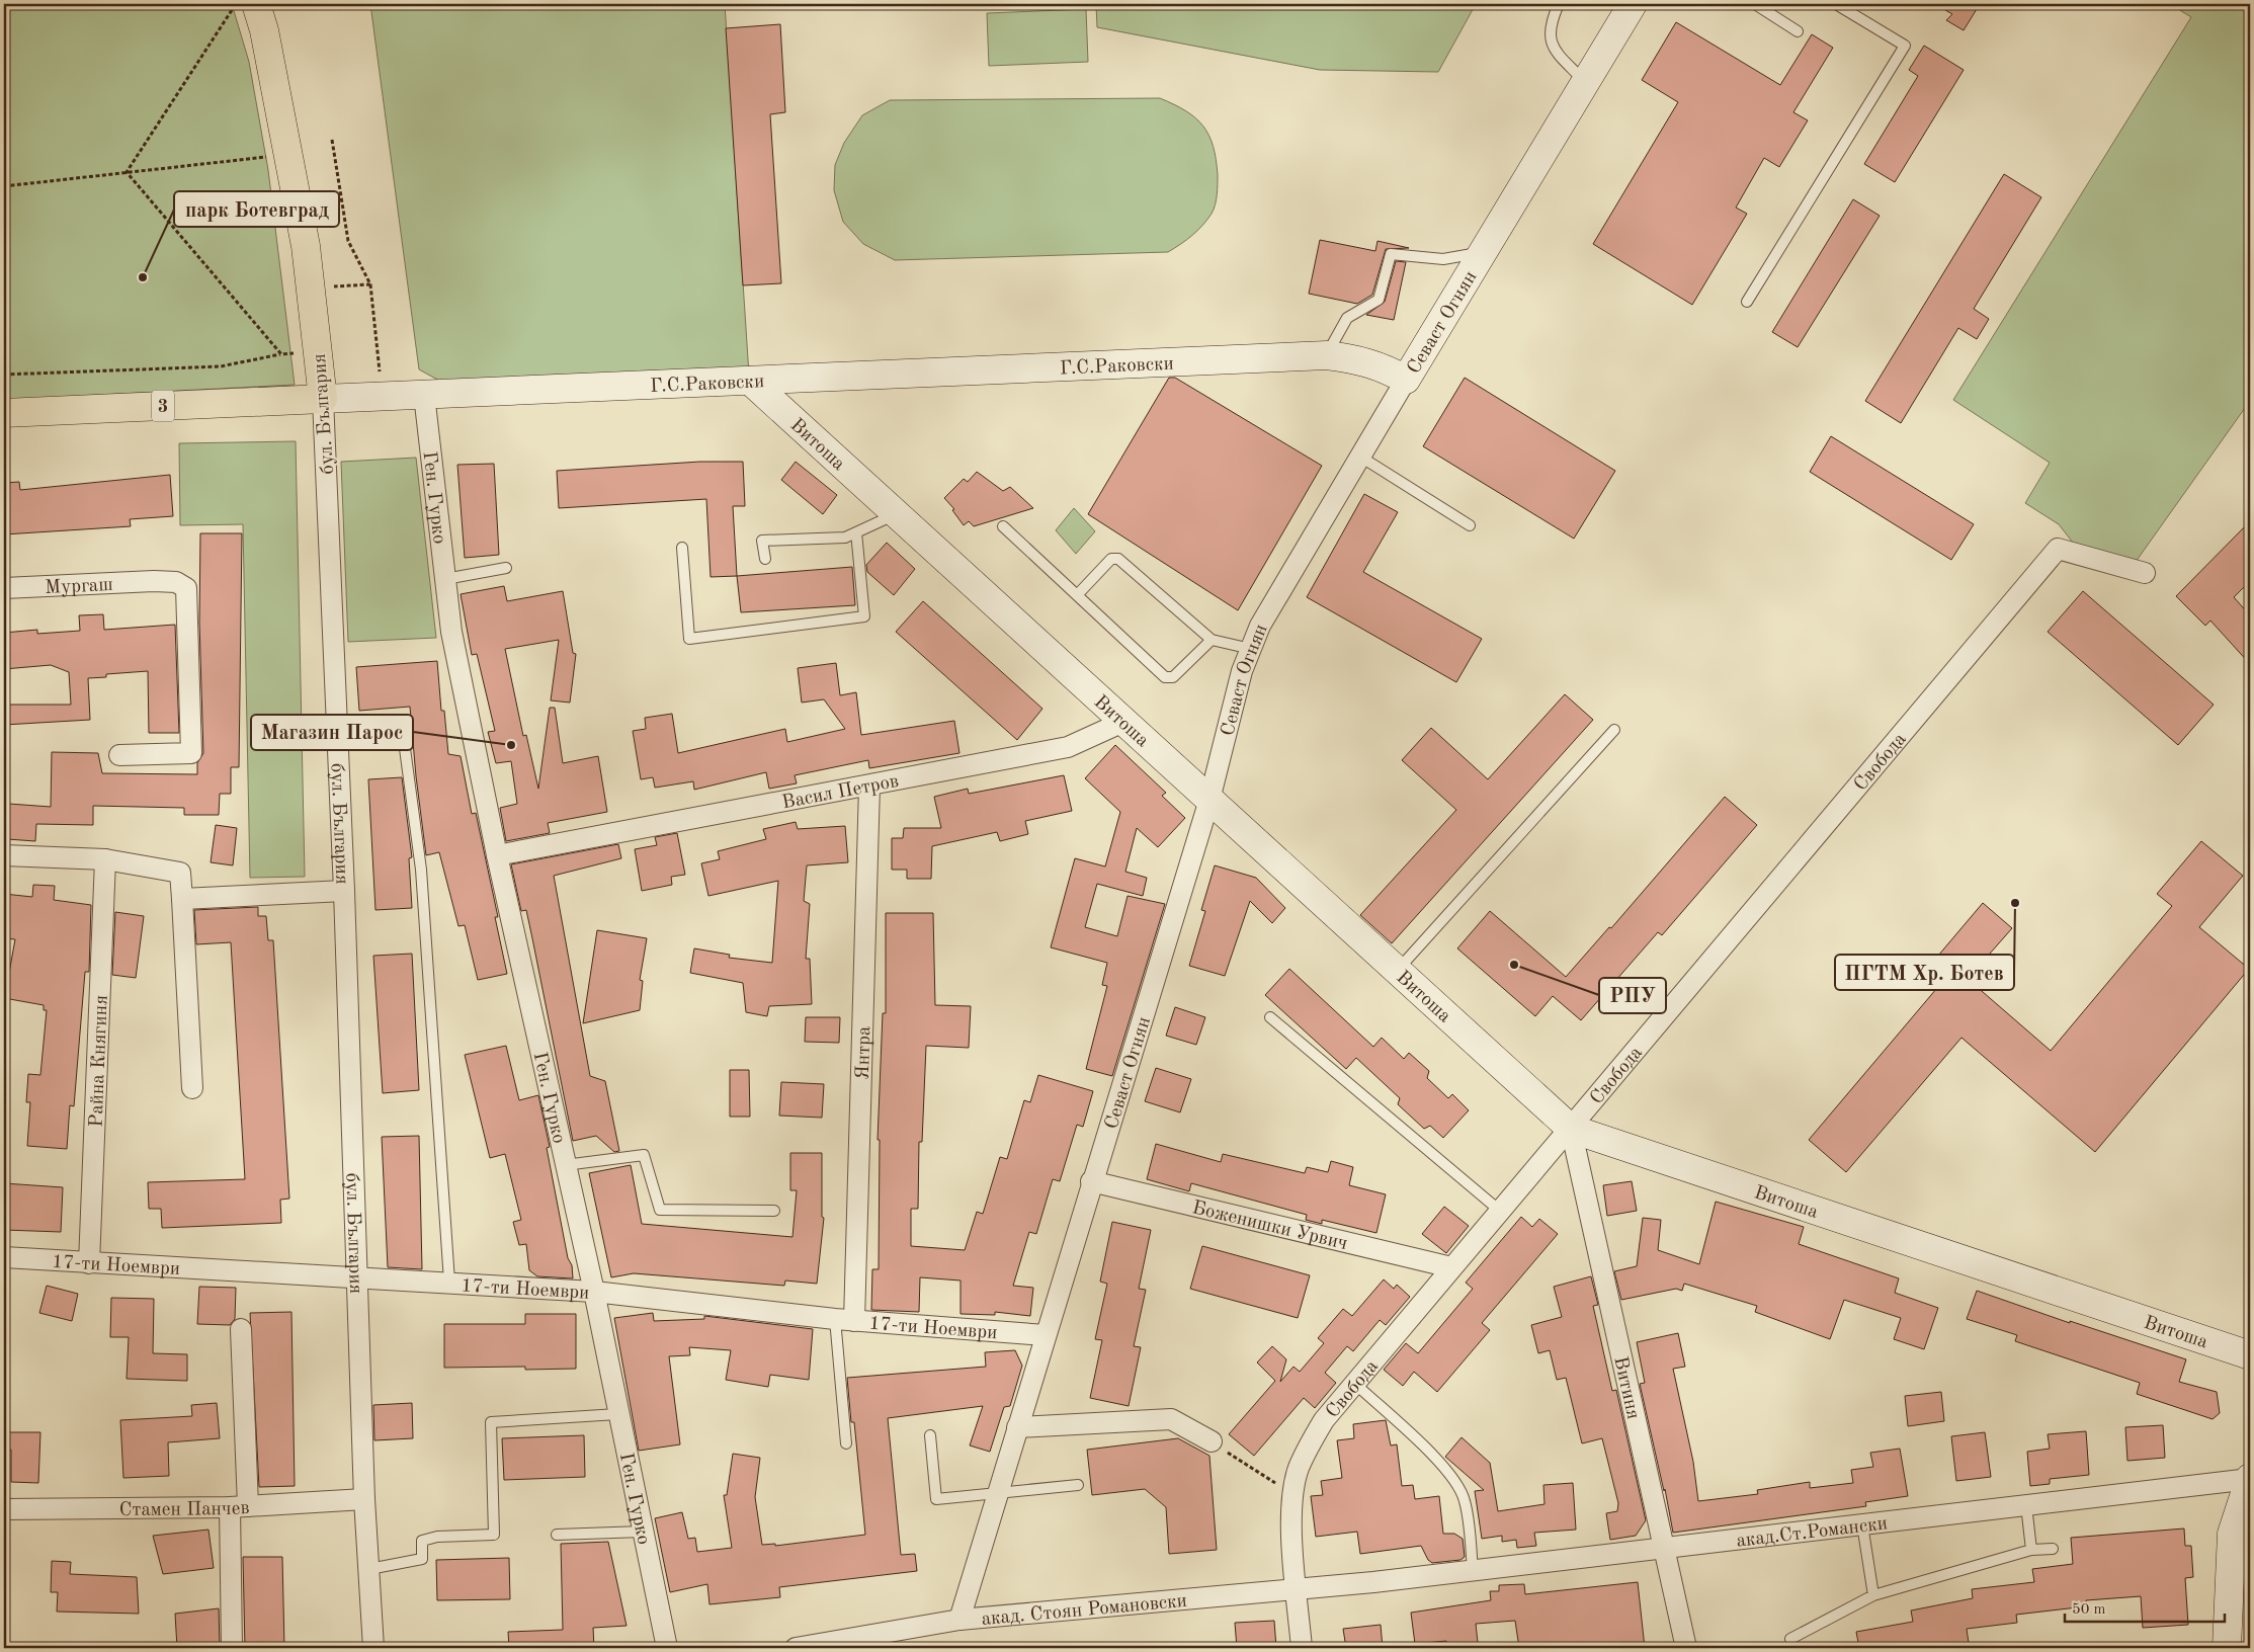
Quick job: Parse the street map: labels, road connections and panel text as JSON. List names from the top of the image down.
{
  "streets": {
    "main road": ["Г.С.Раковски", "3", "бул. България"],
    "street": [
      "Севаст Огнян",
      "Витоша",
      "Ген. Гурко",
      "Мургаш",
      "Свобода",
      "Васил Петров",
      "Янтра",
      "Райна Княгиня",
      "Боженишки Урвич",
      "17-ти Ноември",
      "Витиня",
      "Стамен Панчев",
      "акад.Ст.Романски",
      "акад. Стоян Романовски"
    ]
  },
  "crossings": [
    ["Севаст Огнян", "Г.С.Раковски"],
    ["Севаст Огнян", "Витоша"],
    ["Севаст Огнян", "Боженишки Урвич"],
    ["Севаст Огнян", "17-ти Ноември"],
    ["Севаст Огнян", "акад. Стоян Романовски"],
    ["Г.С.Раковски", "бул. България"],
    ["Г.С.Раковски", "Витоша"],
    ["Г.С.Раковски", "Ген. Гурко"],
    ["бул. България", "17-ти Ноември"],
    ["бул. България", "Стамен Панчев"],
    ["Витоша", "Свобода"],
    ["Витоша", "Васил Петров"],
    ["Витоша", "Витиня"],
    ["Ген. Гурко", "Васил Петров"],
    ["Ген. Гурко", "17-ти Ноември"],
    ["Свобода", "Боженишки Урвич"],
    ["Свобода", "Витиня"],
    ["Свобода", "акад. Стоян Романовски"],
    ["Васил Петров", "Янтра"],
    ["Янтра", "17-ти Ноември"],
    ["Райна Княгиня", "17-ти Ноември"],
    ["Витиня", "акад.Ст.Романски"],
    ["акад.Ст.Романски", "акад. Стоян Романовски"]
  ],
  "places": [
    "парк Ботевград",
    "Магазин Парос",
    "ПГТМ Хр. Ботев",
    "РПУ"
  ],
  "scale_bar": "50 m"
}
